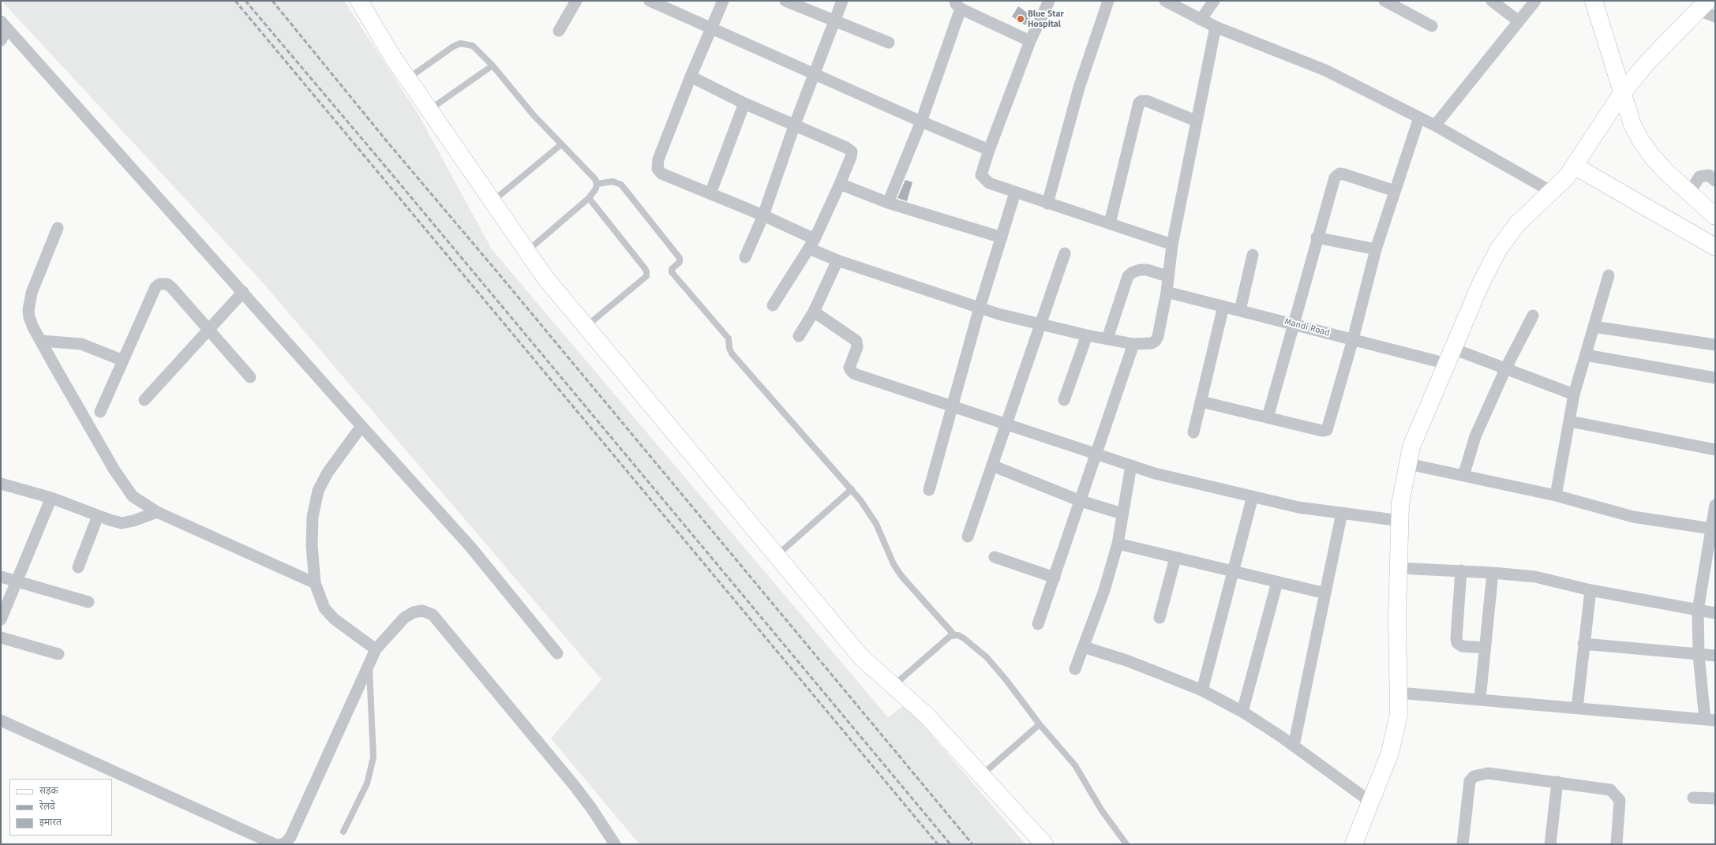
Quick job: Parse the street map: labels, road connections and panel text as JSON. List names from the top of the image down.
{
  "streets": {
    "street": ["Mandi Road"]
  },
  "places": ["Blue Star Hospital"],
  "legend": ["सड़क", "रेलवे", "इमारत"]
}
